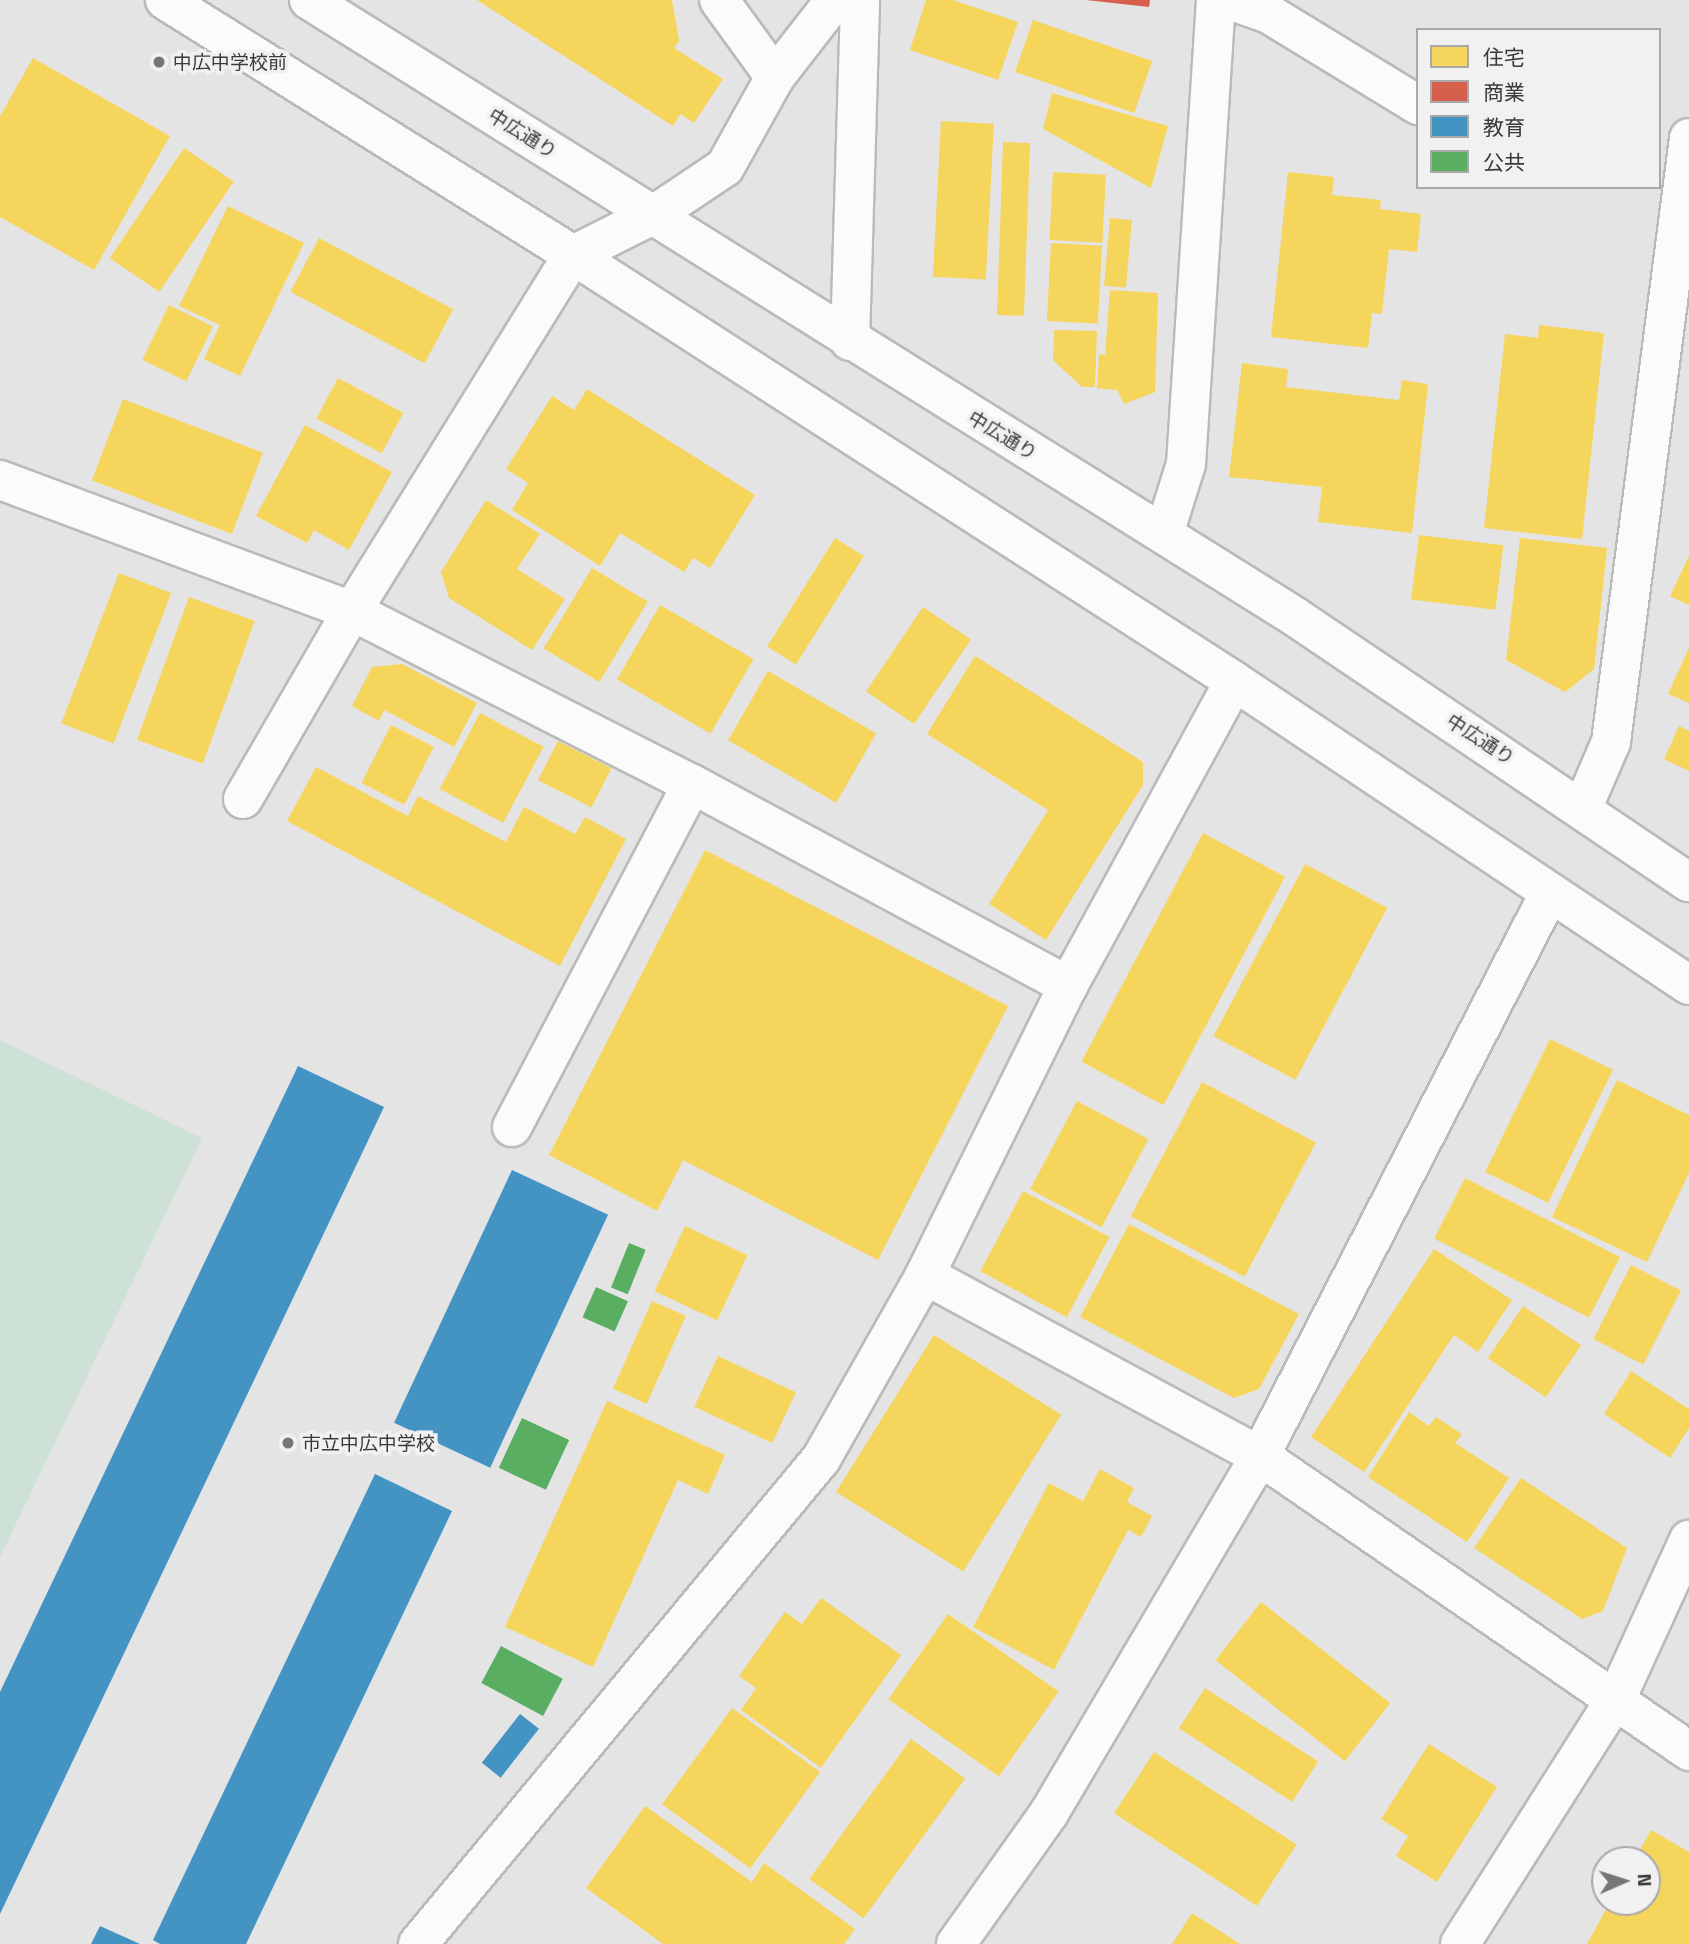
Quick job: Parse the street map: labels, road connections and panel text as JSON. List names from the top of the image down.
{
  "streets": {
    "street": ["中広通り"]
  },
  "places": ["中広中学校前", "市立中広中学校"],
  "legend": [
    "住宅",
    "商業",
    "教育",
    "公共"
  ],
  "north": "right"
}
